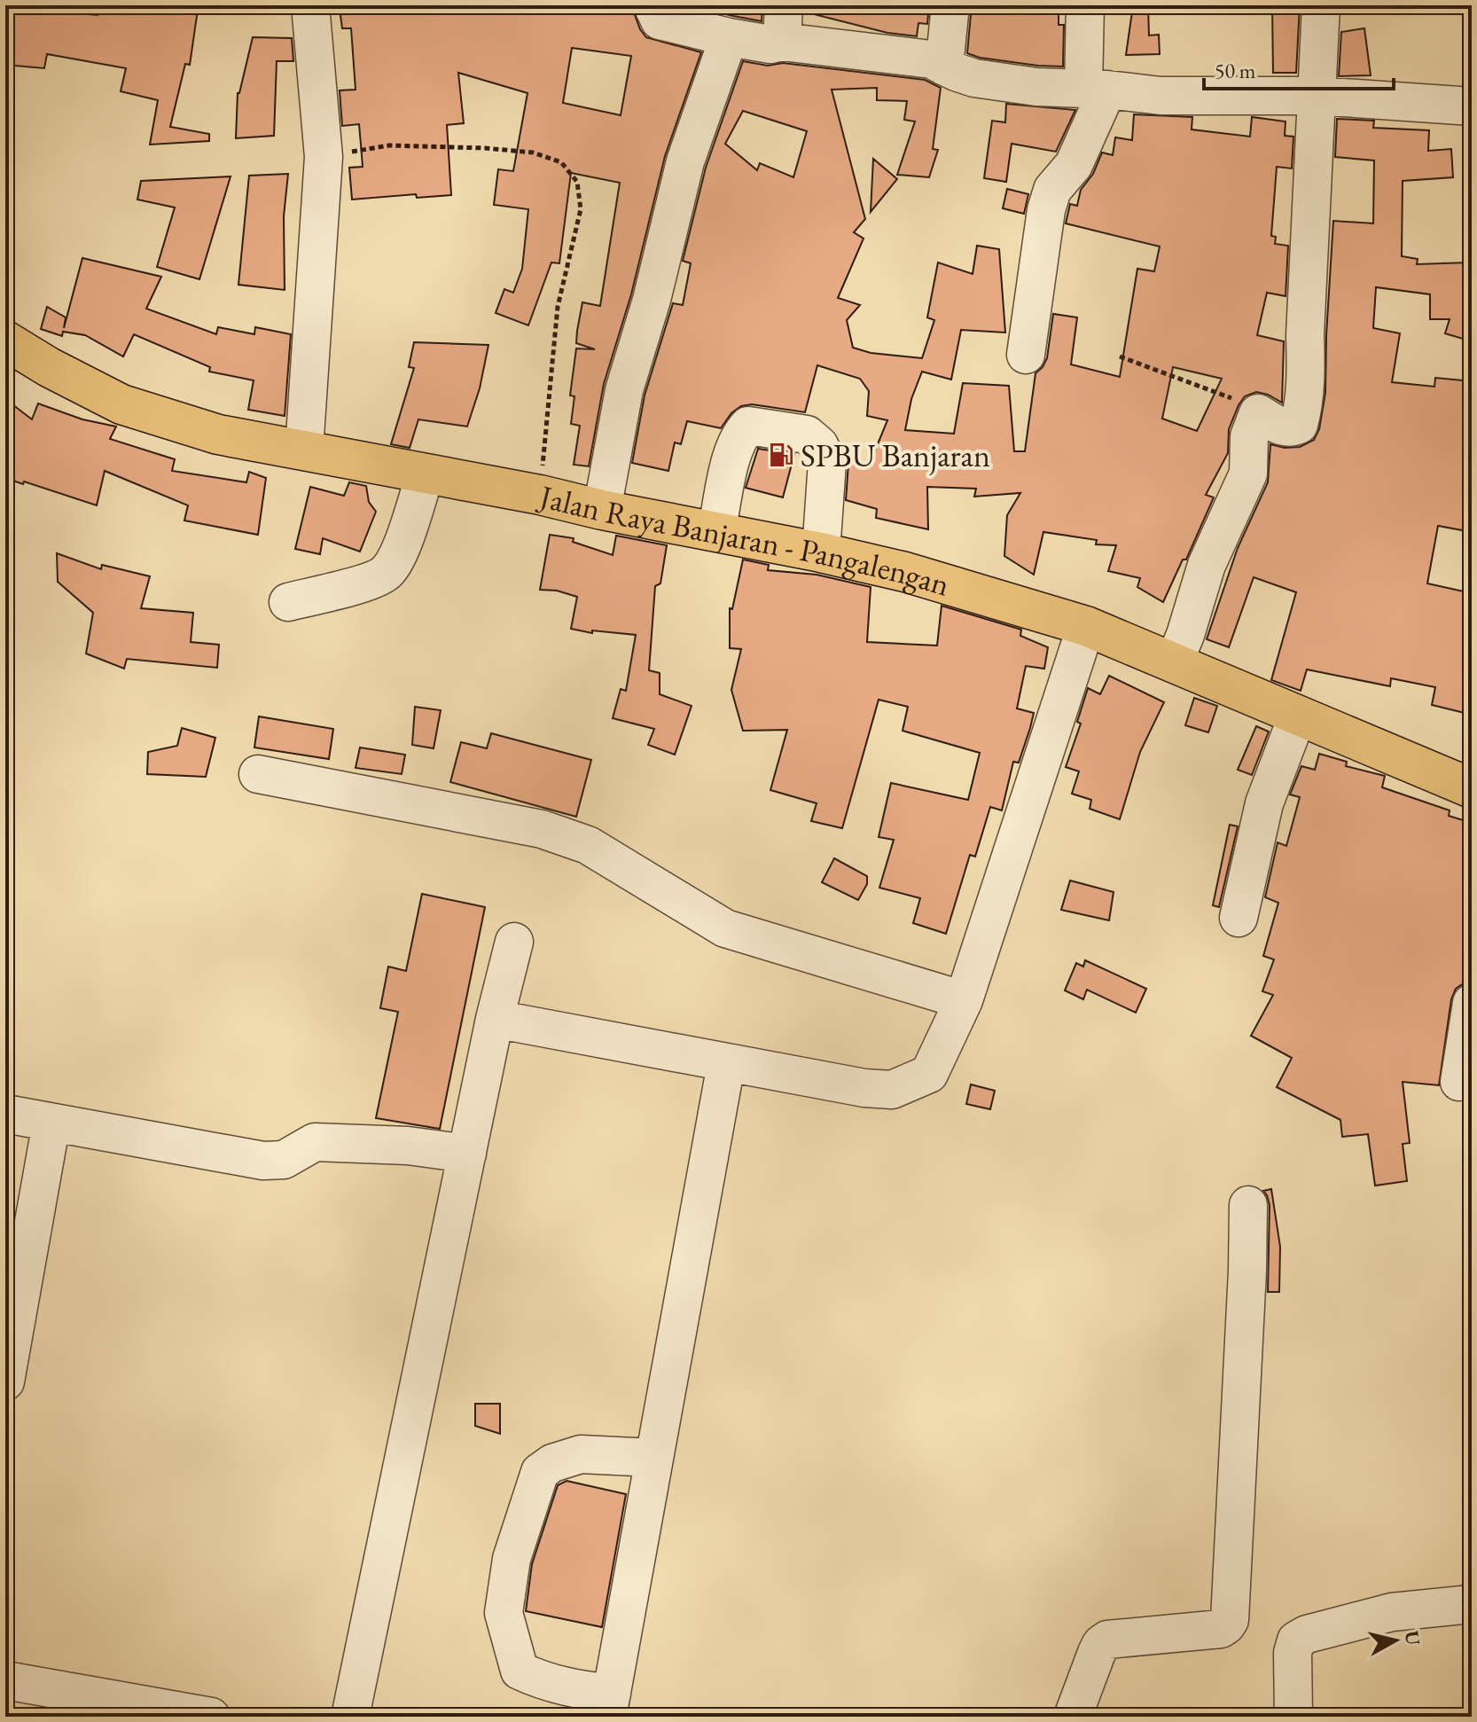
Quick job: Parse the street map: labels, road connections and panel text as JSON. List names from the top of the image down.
{
  "streets": {
    "main road": ["Jalan Raya Banjaran - Pangalengan"]
  },
  "places": {
    "fuel station": ["SPBU Banjaran"]
  },
  "scale_bar": "50 m",
  "north": "right"
}
